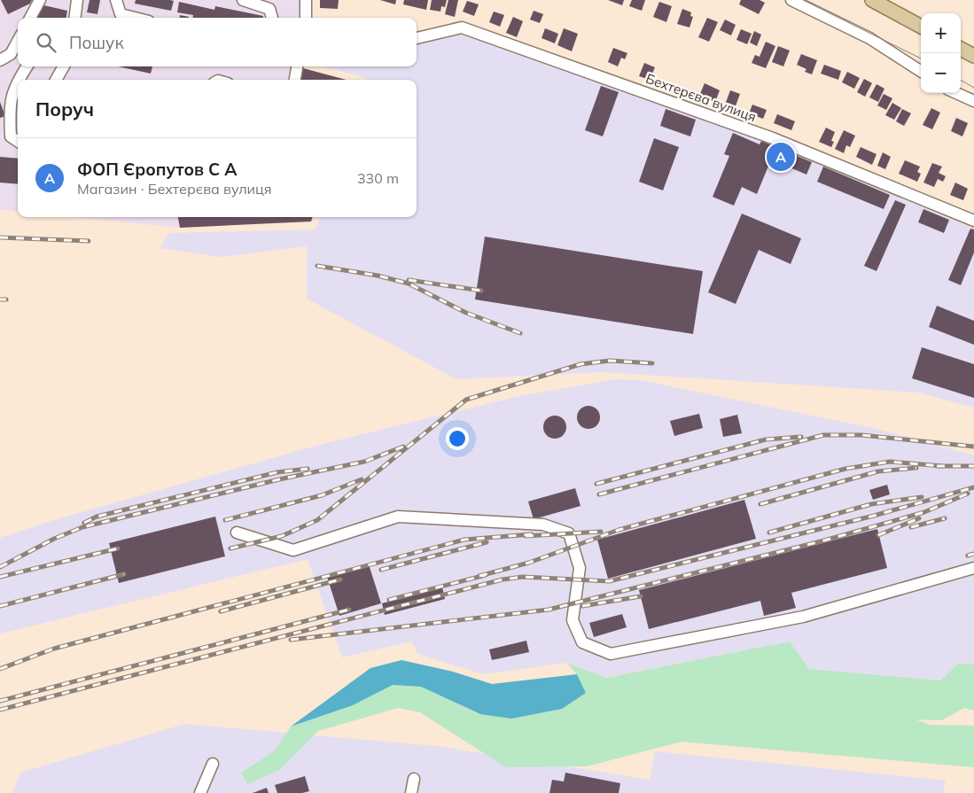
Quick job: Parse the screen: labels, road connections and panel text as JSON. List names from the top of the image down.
{
  "streets": {
    "street": ["Бехтерєва вулиця"]
  },
  "page": {
    "map_buttons": ["+", "−"],
    "search": "Пошук",
    "heading": "Поруч",
    "list": [
      {
        "mark": "A",
        "name": "ФОП Єропутов С А",
        "note": "Магазин · Бехтерєва вулиця",
        "value": "330 m"
      }
    ],
    "pins": "A"
  }
}
